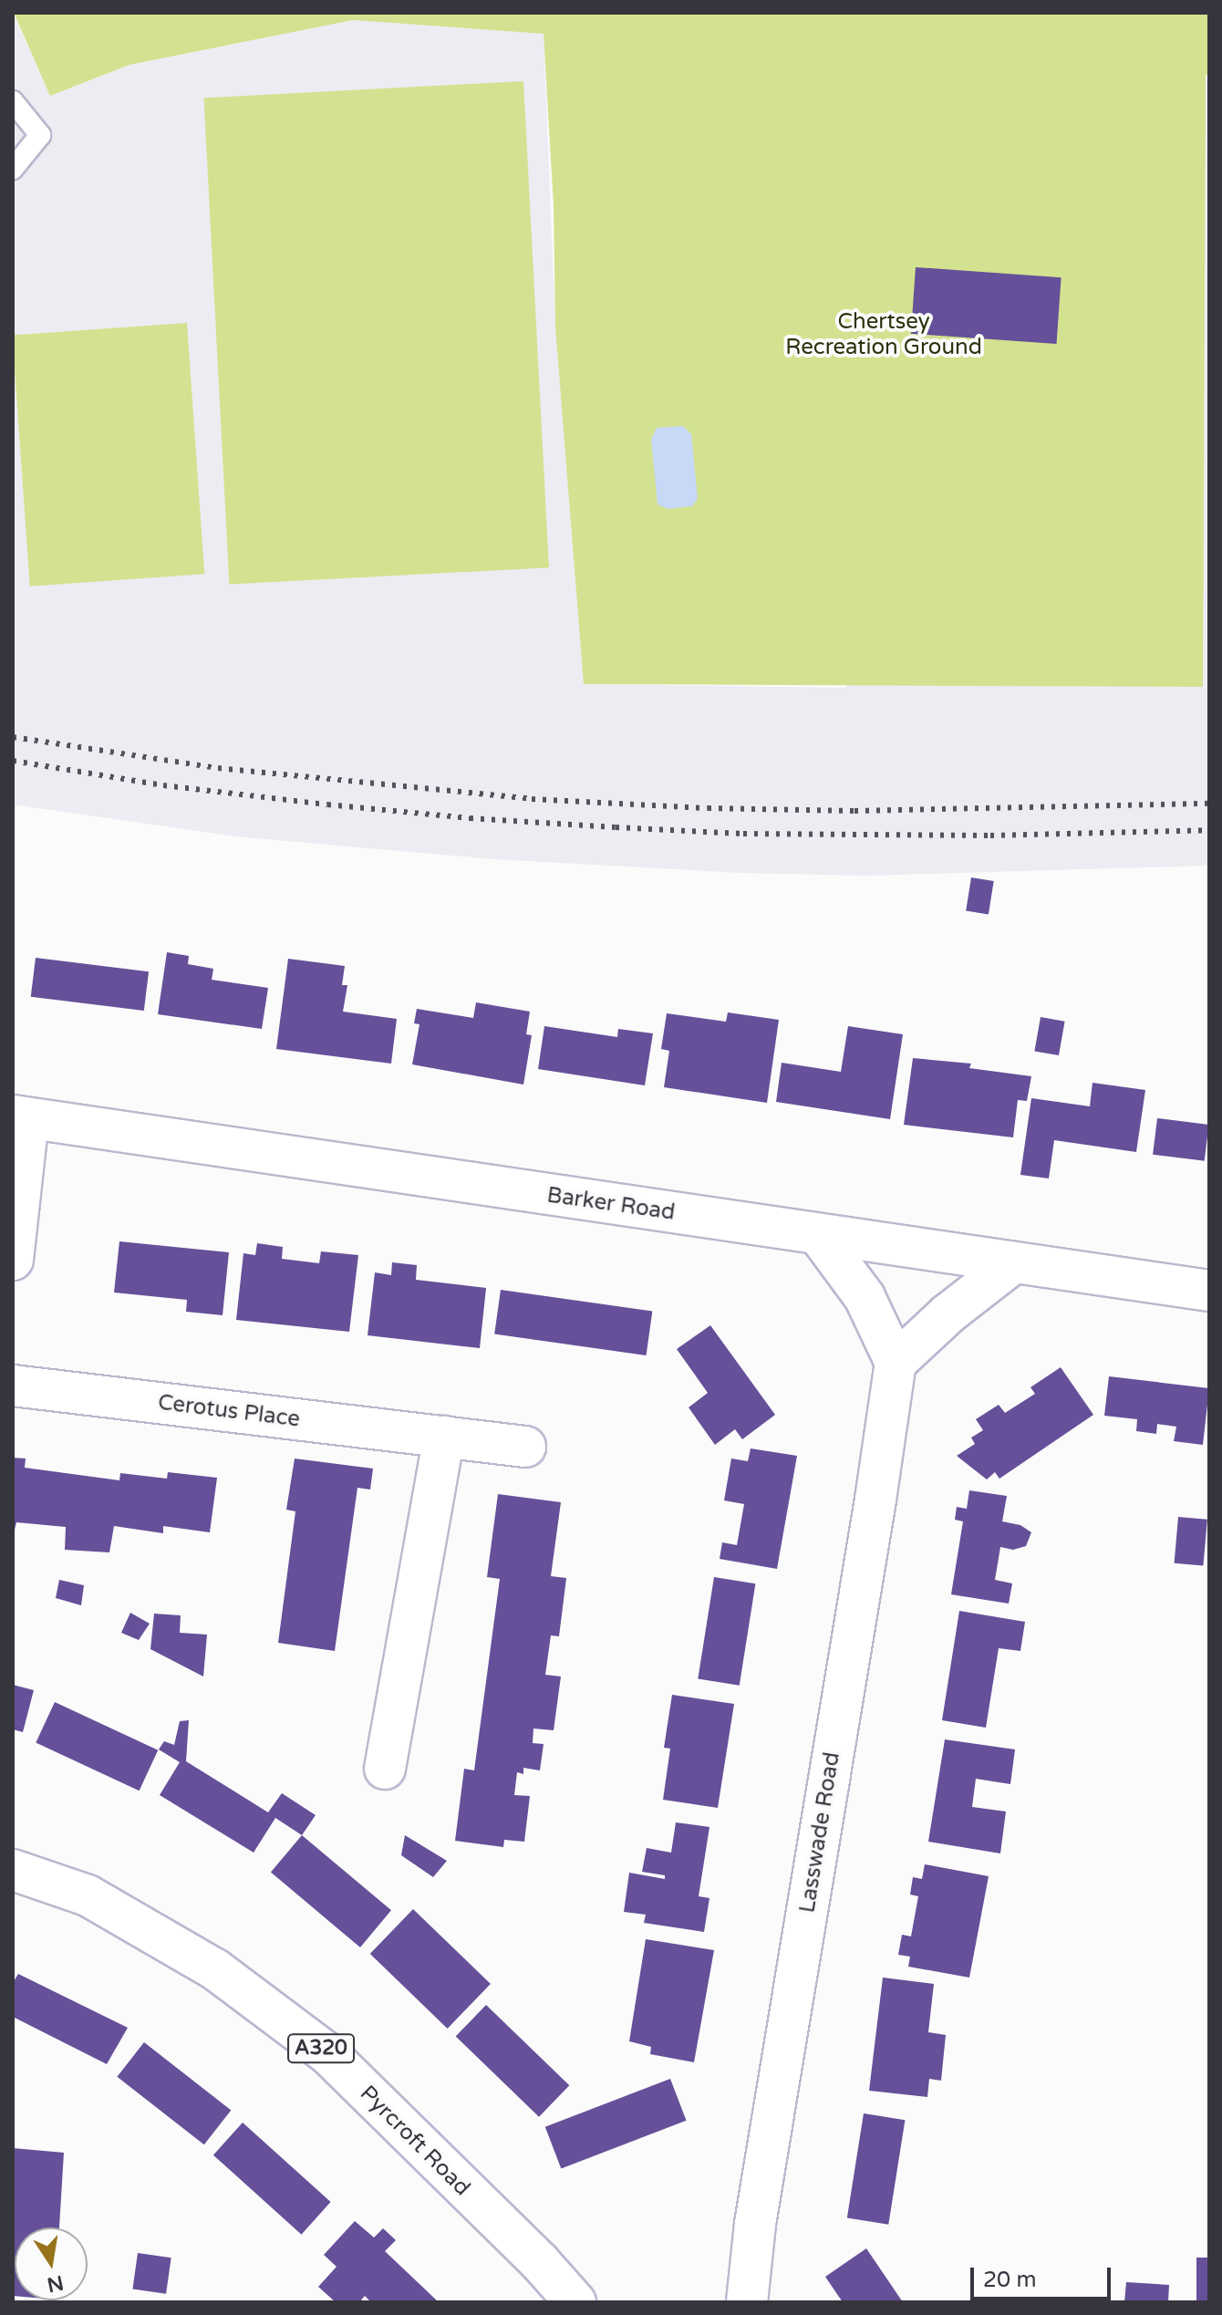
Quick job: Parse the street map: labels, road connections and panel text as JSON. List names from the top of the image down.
{
  "streets": {
    "street": [
      "Barker Road",
      "Cerotus Place",
      "Lasswade Road",
      "A320",
      "Pyrcroft Road"
    ]
  },
  "parks": ["Chertsey Recreation Ground"],
  "scale_bar": "20 m",
  "north": "bottom"
}
